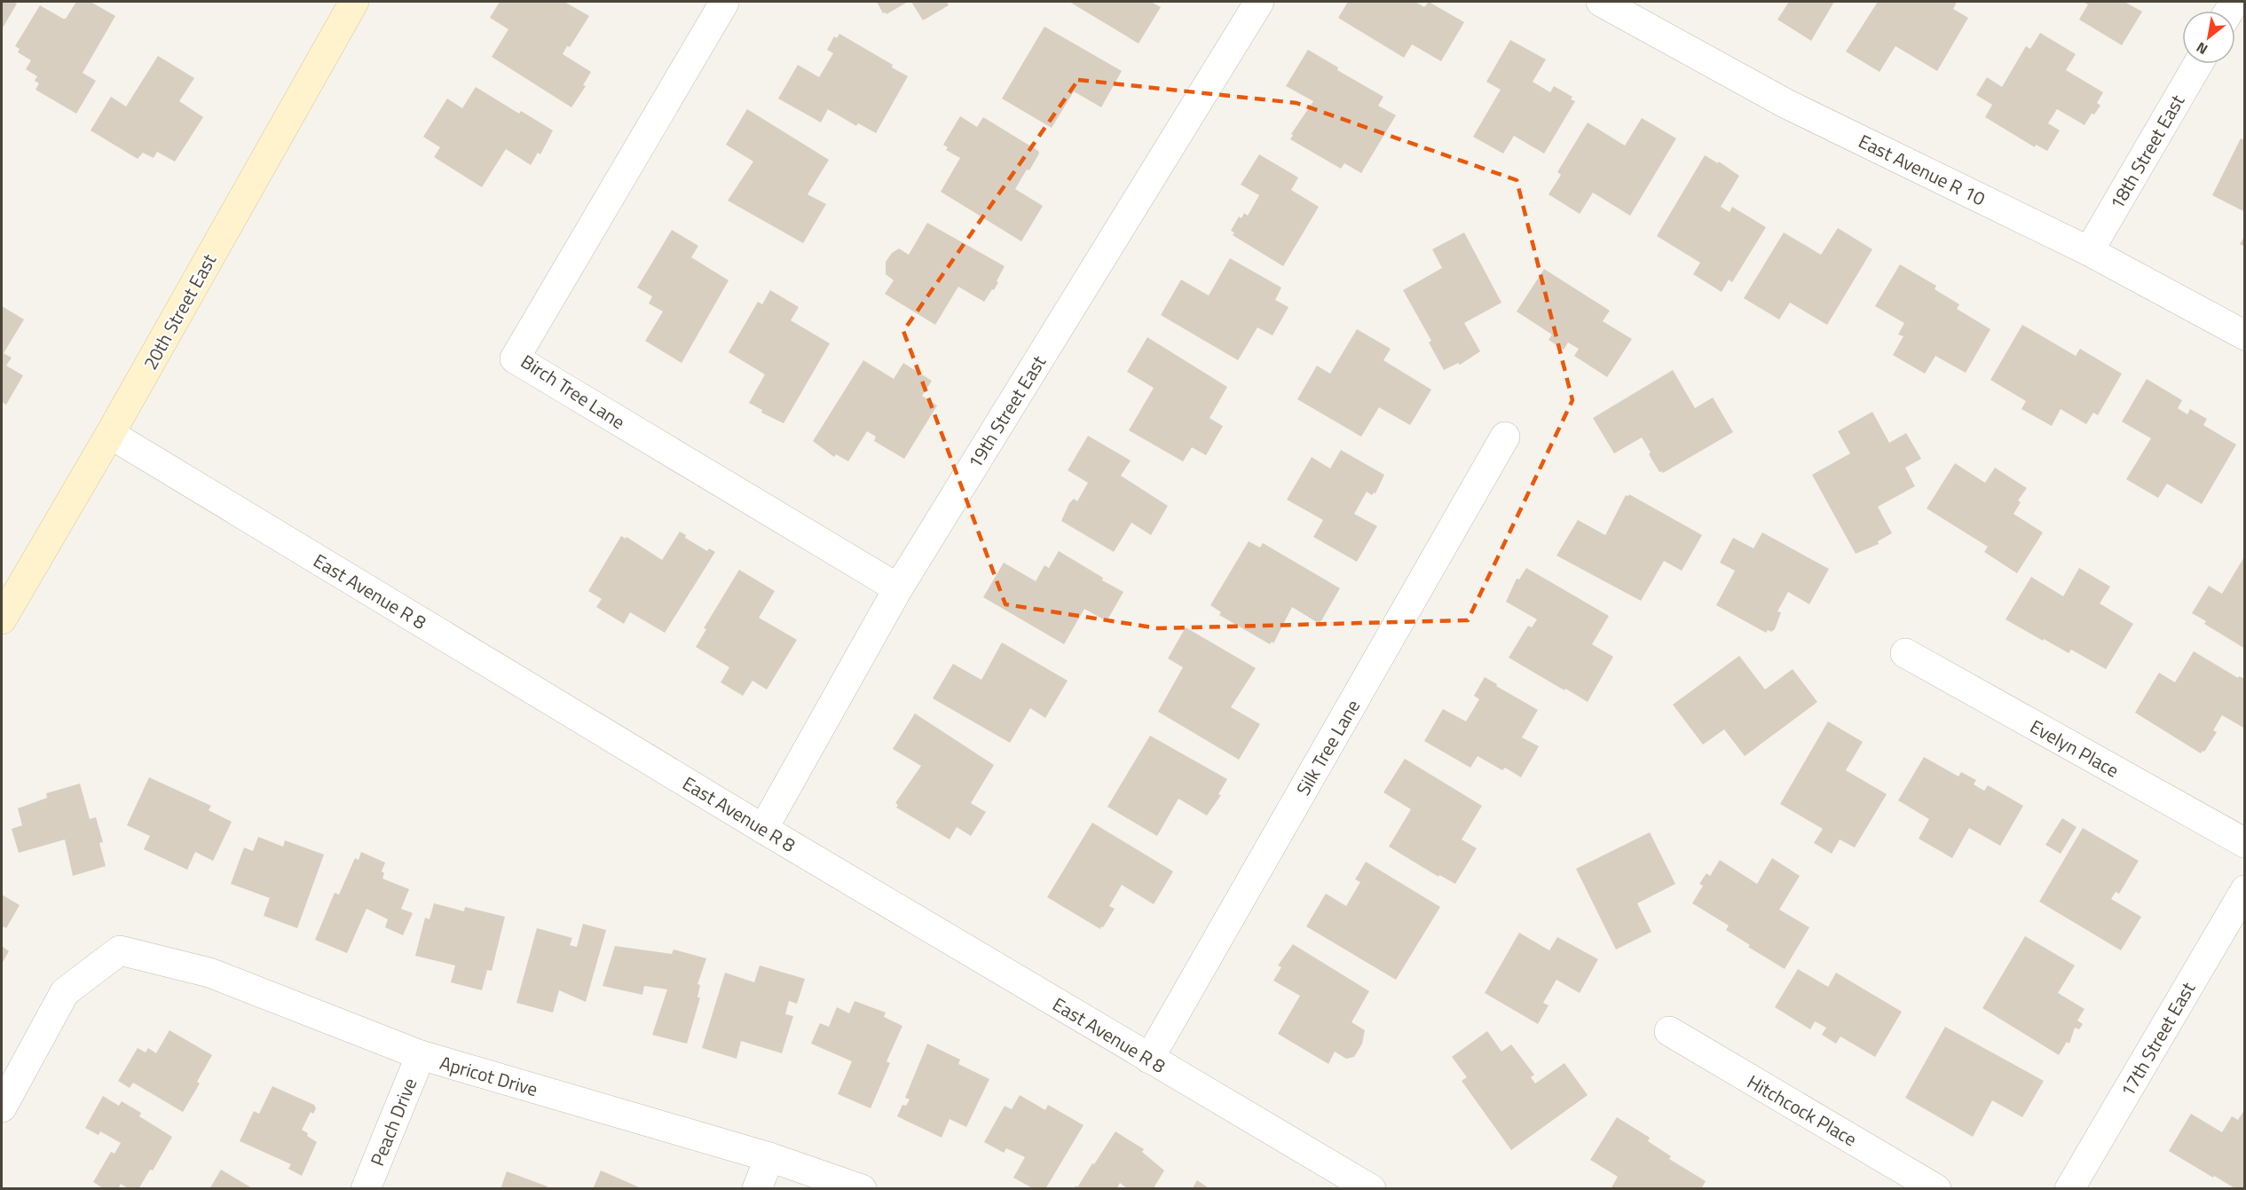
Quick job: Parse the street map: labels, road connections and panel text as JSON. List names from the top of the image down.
{
  "streets": {
    "street": [
      "18th Street East",
      "East Avenue R 10",
      "20th Street East",
      "Birch Tree Lane",
      "19th Street East",
      "East Avenue R 8",
      "Silk Tree Lane",
      "Evelyn Place",
      "17th Street East",
      "Apricot Drive",
      "Hitchcock Place",
      "Peach Drive"
    ]
  },
  "crossings": [
    ["18th Street East", "East Avenue R 10"],
    ["20th Street East", "East Avenue R 8"],
    ["Birch Tree Lane", "19th Street East"],
    ["19th Street East", "East Avenue R 8"],
    ["East Avenue R 8", "Silk Tree Lane"],
    ["Apricot Drive", "Peach Drive"]
  ],
  "north": "bottom left"
}
